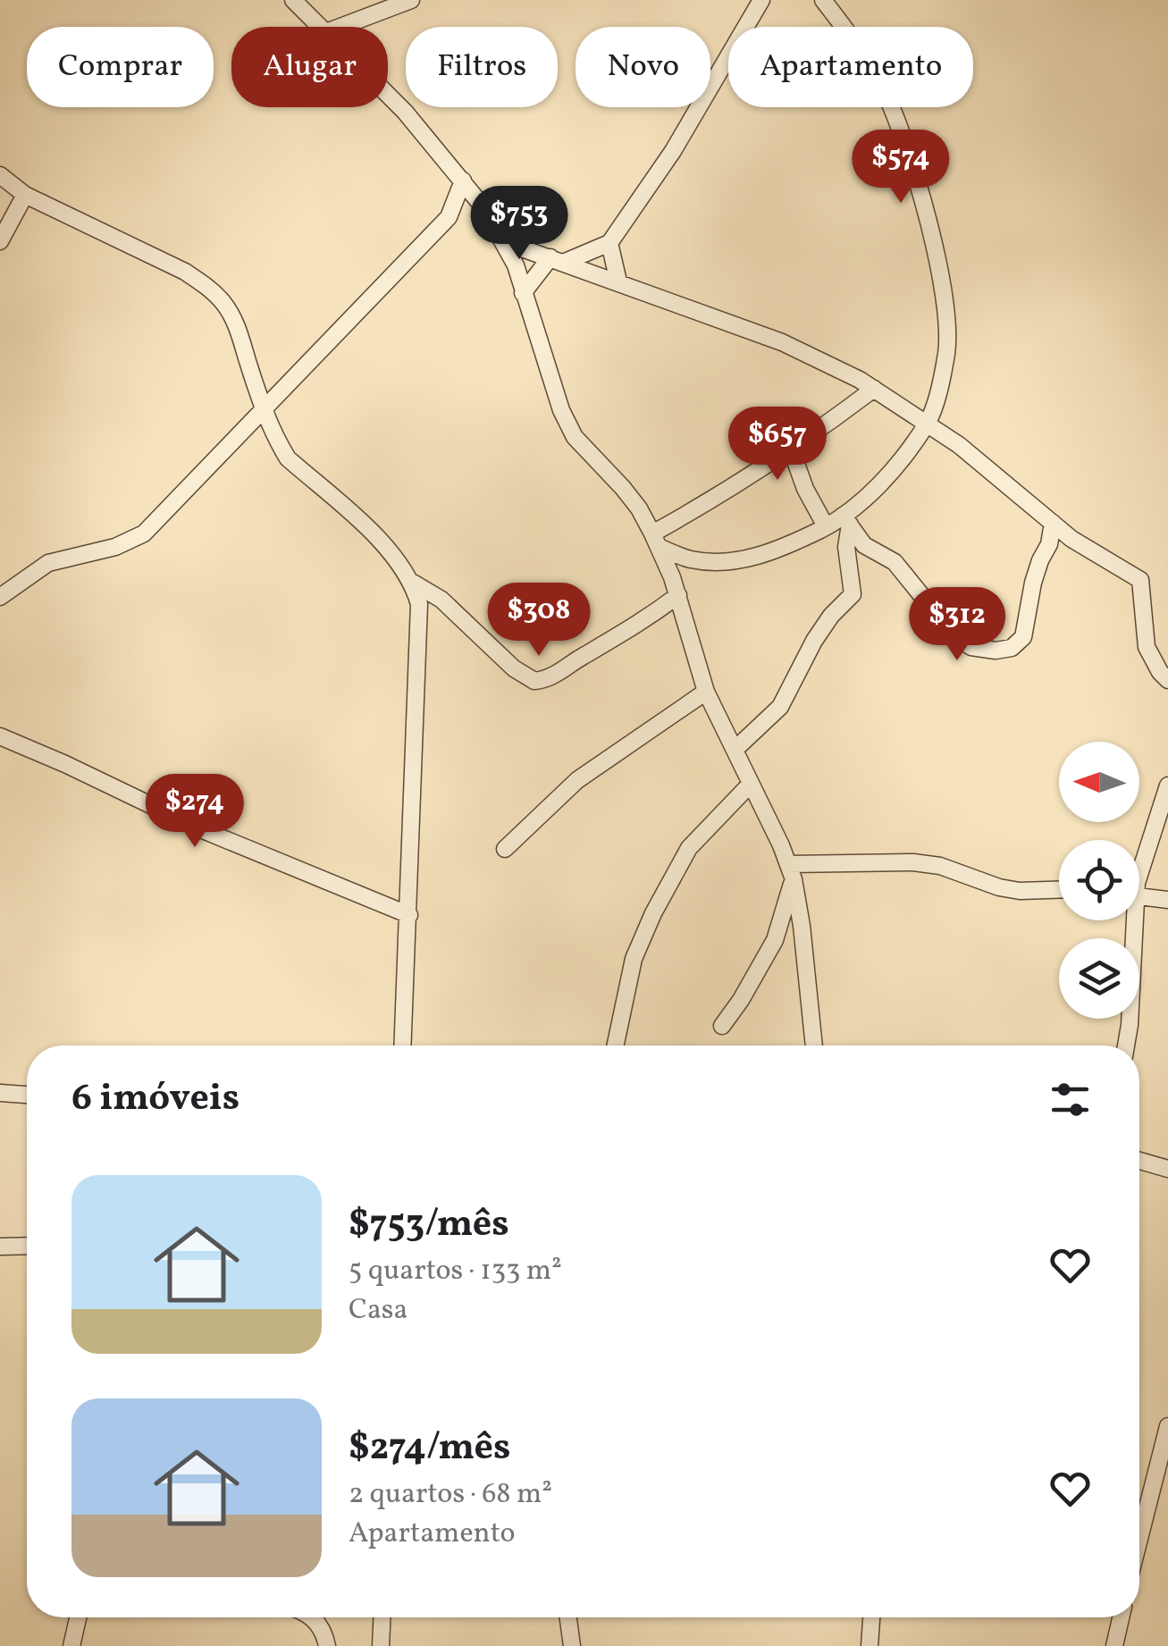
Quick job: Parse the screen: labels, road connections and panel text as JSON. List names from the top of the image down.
{
  "north": "left",
  "page": {
    "chip": [
      "Comprar",
      "Alugar",
      "Filtros",
      "Novo",
      "Apartamento"
    ],
    "price": [
      "$574",
      "$753",
      "$657",
      "$308",
      "$312",
      "$274"
    ],
    "heading": "6 imóveis",
    "list": [
      {
        "name": "$753/mês",
        "note": "5 quartos · 133 m² · Casa"
      },
      {
        "name": "$274/mês",
        "note": "2 quartos · 68 m² · Apartamento"
      }
    ]
  }
}
